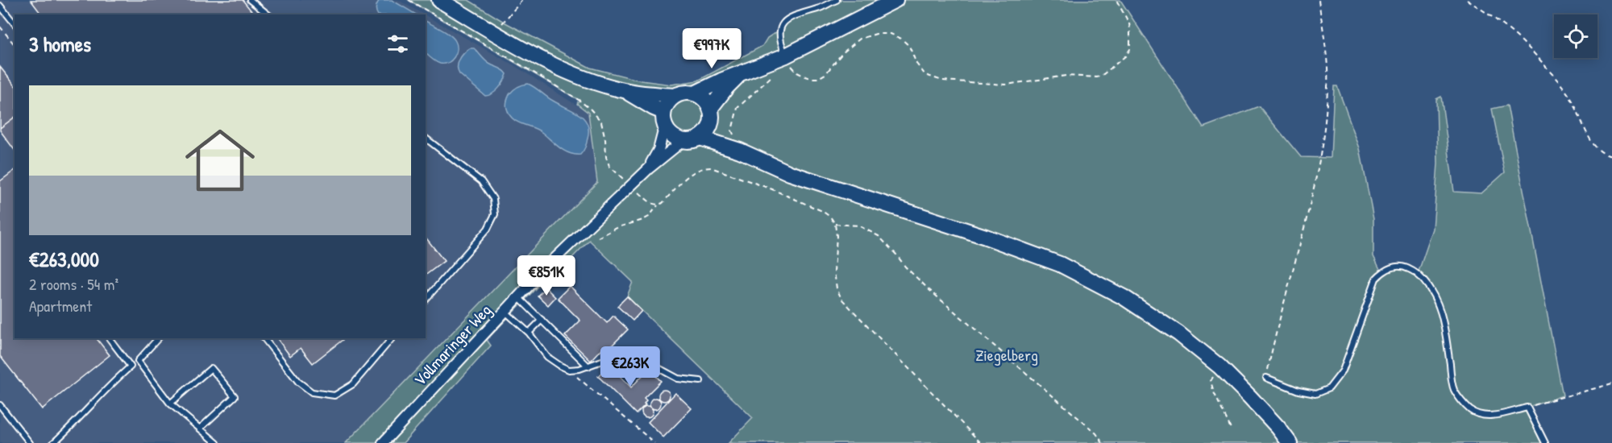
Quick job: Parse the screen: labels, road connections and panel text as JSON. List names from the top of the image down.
{
  "streets": {
    "street": ["Vollmaringer Weg"]
  },
  "parks": ["Ziegelberg"],
  "page": {
    "heading": "3 homes",
    "price": ["€997K", "€851K", "€263K"],
    "list": [
      {
        "name": "€263,000",
        "note": "2 rooms · 54 m² · Apartment"
      }
    ]
  }
}
